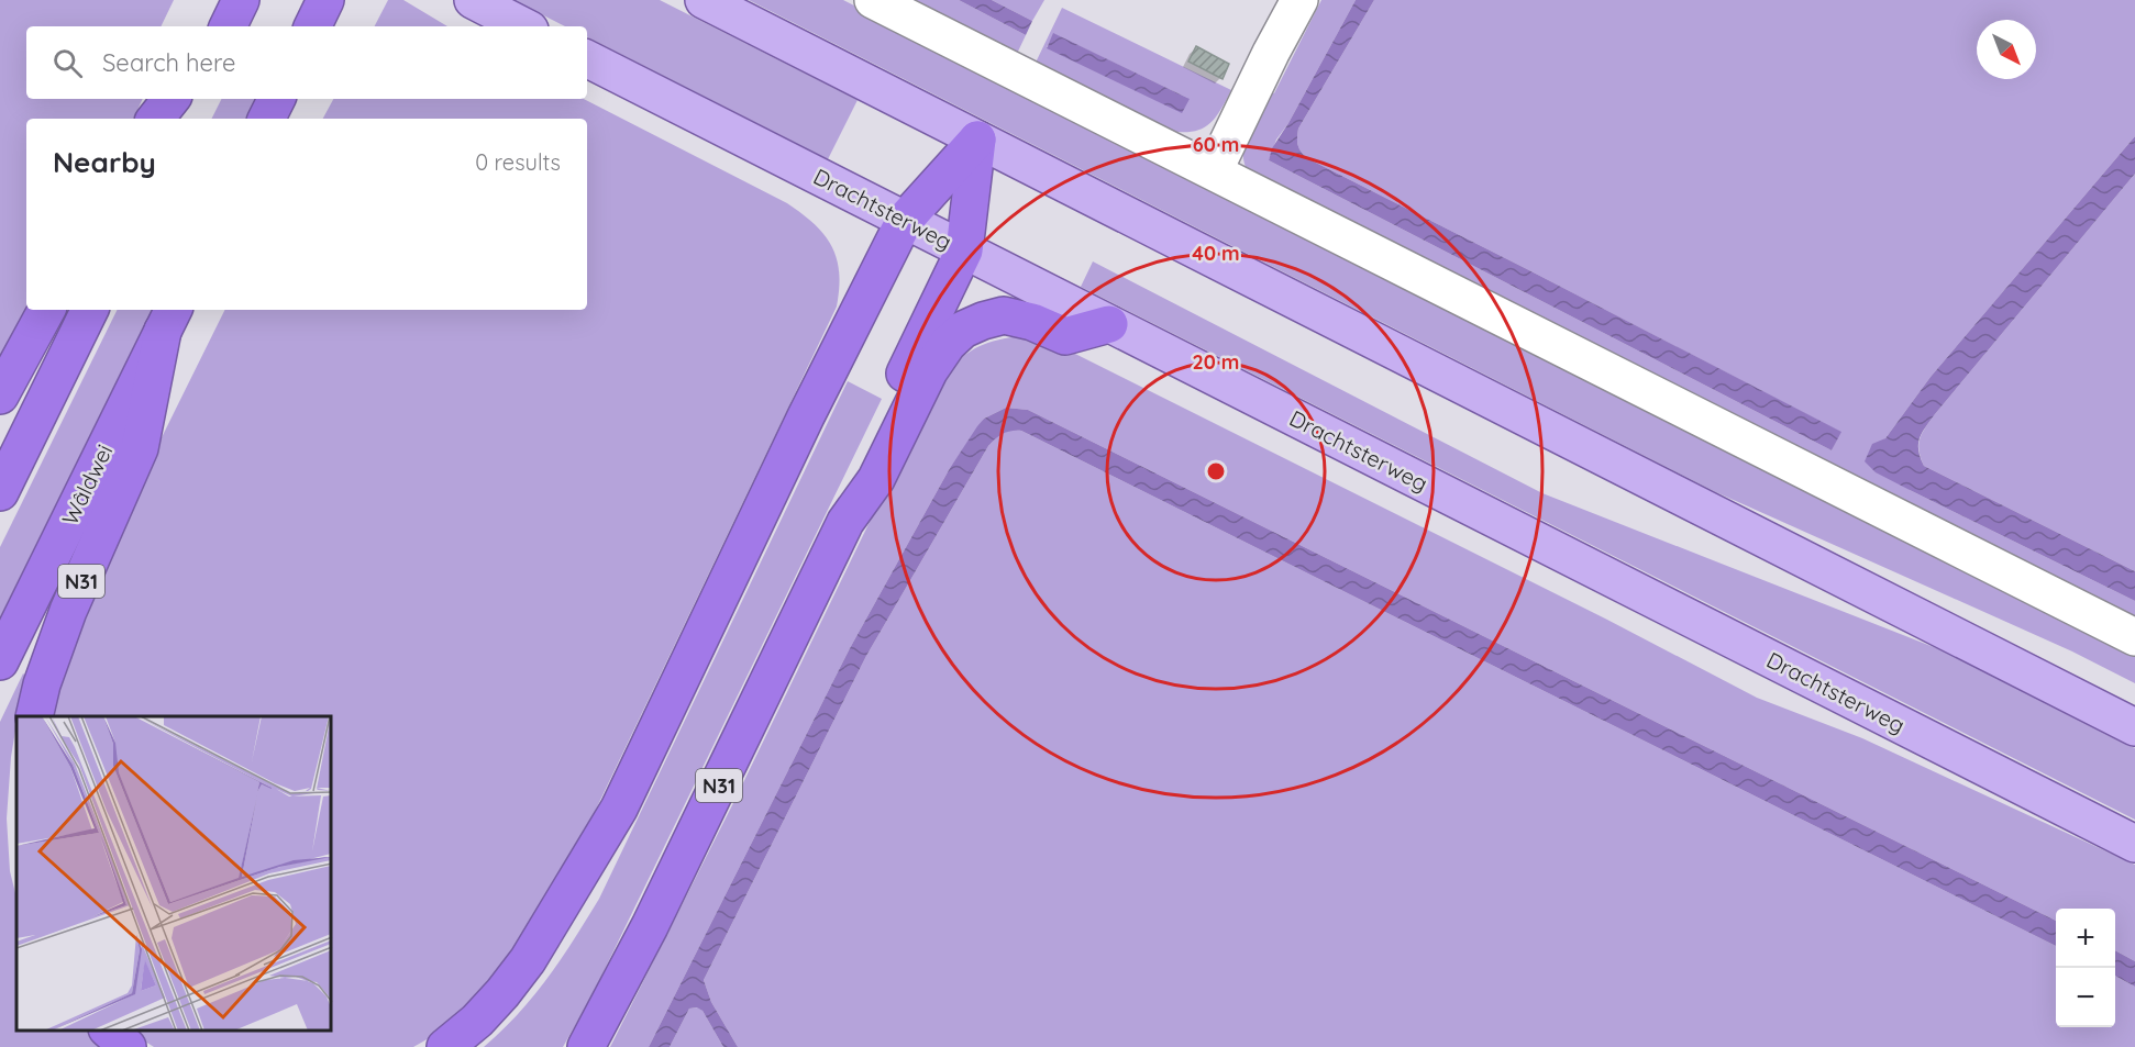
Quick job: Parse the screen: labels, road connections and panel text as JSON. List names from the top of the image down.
{
  "streets": {
    "highway": ["Wâldwei", "N31"],
    "main road": ["Drachtsterweg"]
  },
  "crossings": [
    ["Drachtsterweg", "N31"],
    ["Wâldwei", "N31"]
  ],
  "north": "bottom right",
  "page": {
    "search": "Search here",
    "heading": ["Nearby", "0 results"],
    "map_buttons": ["+", "−"]
  },
  "rings": ["60 m", "40 m", "20 m"]
}
